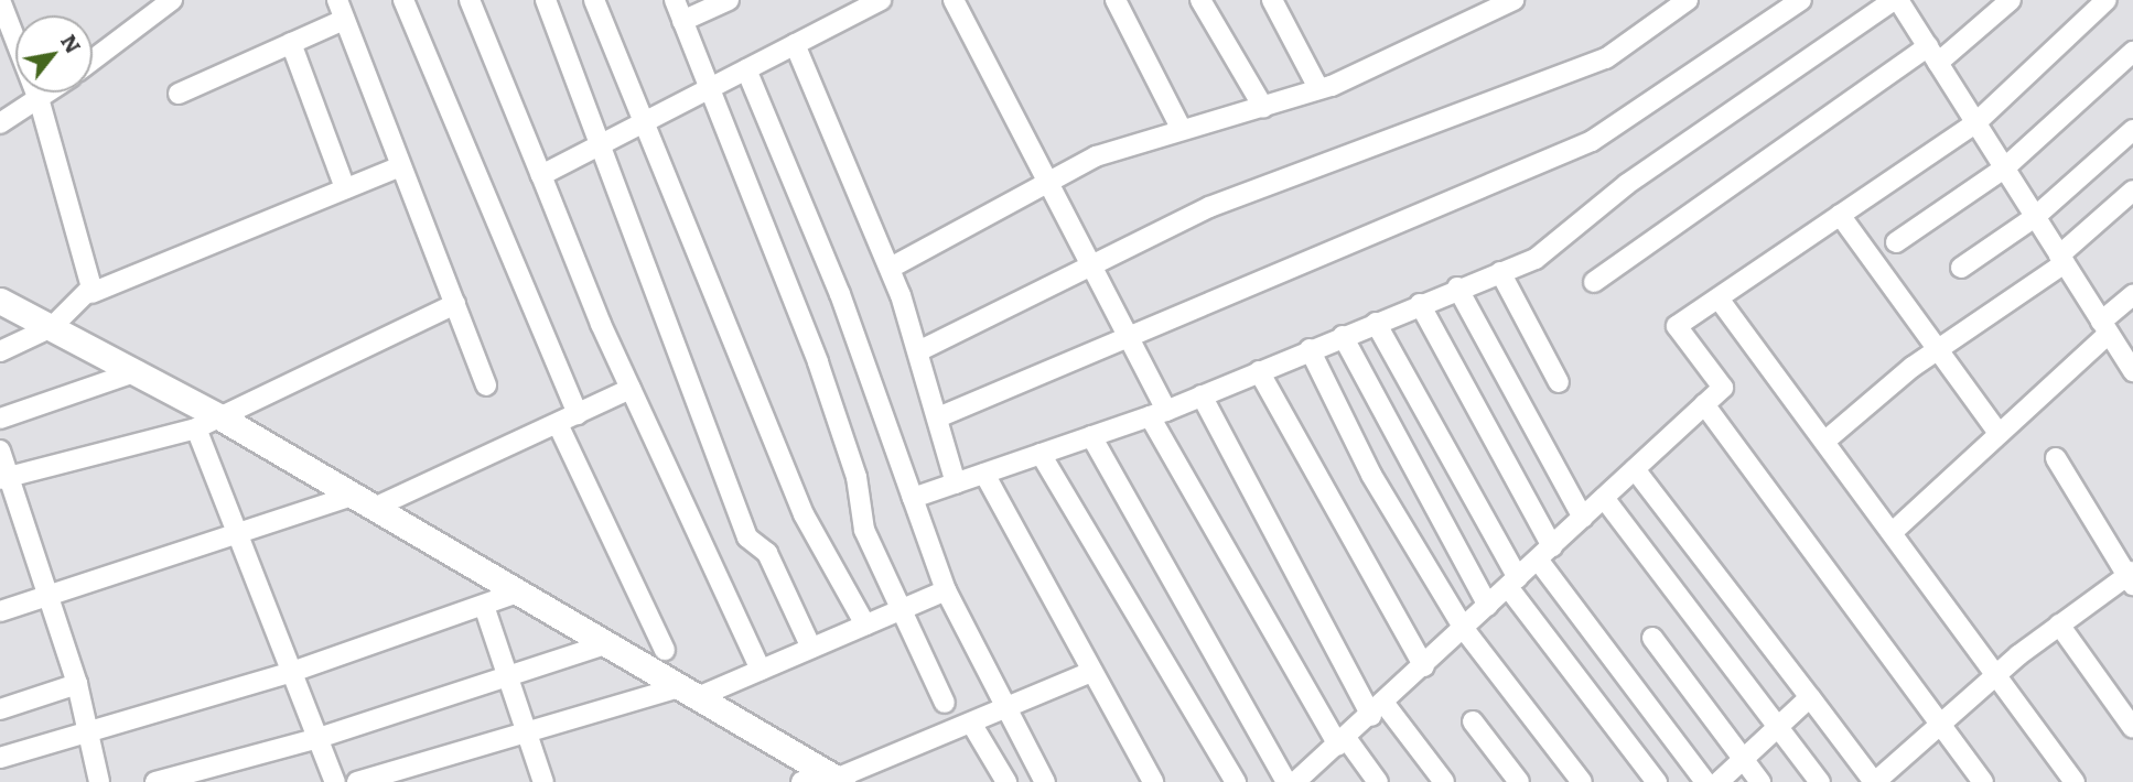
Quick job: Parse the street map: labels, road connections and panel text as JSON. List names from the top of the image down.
{
  "north": "top right"
}
